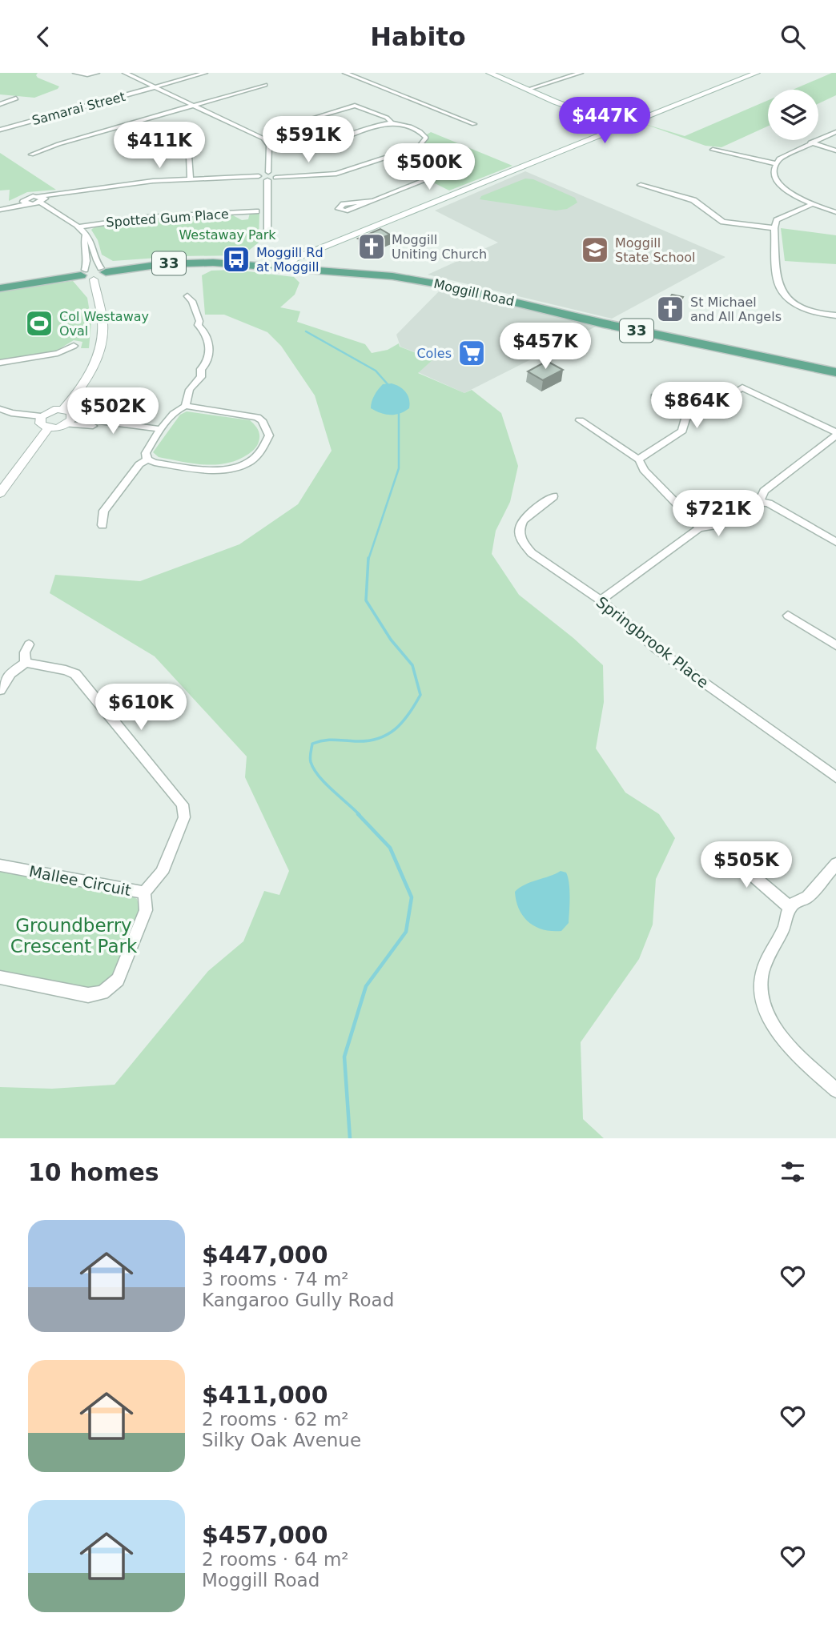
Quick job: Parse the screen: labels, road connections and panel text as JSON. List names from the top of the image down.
{
  "streets": {
    "main road": ["33", "Moggill Road"],
    "street": [
      "Samarai Street",
      "Spotted Gum Place",
      "Springbrook Place",
      "Mallee Circuit"
    ]
  },
  "crossings": [
    ["33", "Moggill Road"]
  ],
  "parks": ["Westaway Park", "Groundberry Crescent Park"],
  "places": {
    "church": ["Moggill Uniting Church", "St Michael and All Angels"],
    "school or university": ["Moggill State School"],
    "bus stop": ["Moggill Rd at Moggill"],
    "sports": ["Col Westaway Oval"],
    "supermarket": ["Coles"]
  },
  "page": {
    "header": "Habito",
    "price": [
      "$447K",
      "$591K",
      "$411K",
      "$500K",
      "$457K",
      "$864K",
      "$502K",
      "$721K",
      "$610K",
      "$505K"
    ],
    "heading": "10 homes",
    "list": [
      {
        "name": "$447,000",
        "note": "3 rooms · 74 m² · Kangaroo Gully Road"
      },
      {
        "name": "$411,000",
        "note": "2 rooms · 62 m² · Silky Oak Avenue"
      },
      {
        "name": "$457,000",
        "note": "2 rooms · 64 m² · Moggill Road"
      }
    ]
  }
}
